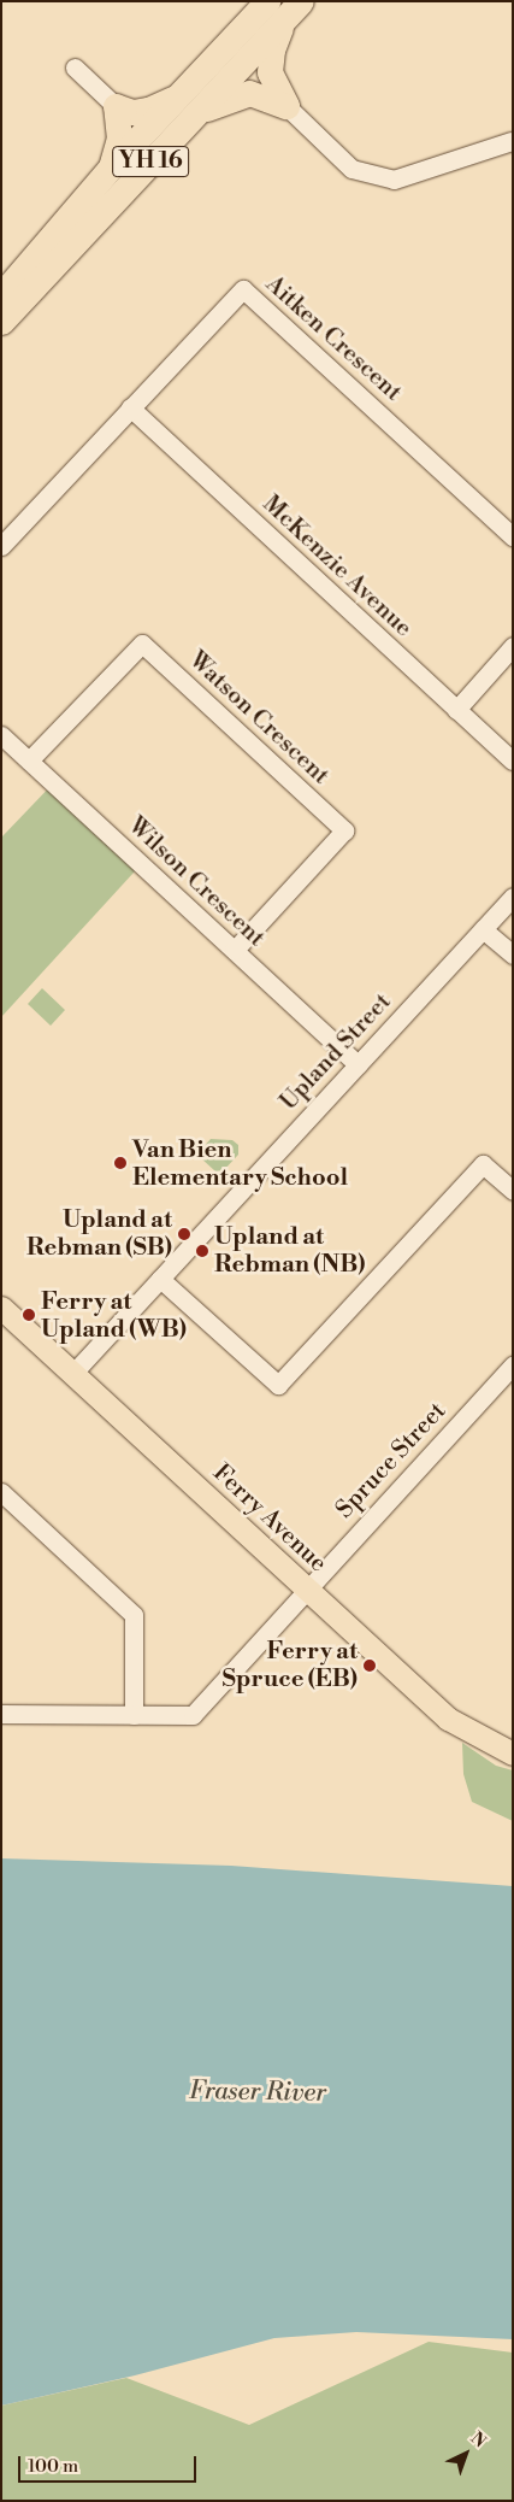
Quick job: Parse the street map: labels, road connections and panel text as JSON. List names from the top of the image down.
{
  "streets": {
    "highway": ["YH 16"],
    "main road": ["Ferry Avenue"],
    "street": [
      "Aitken Crescent",
      "McKenzie Avenue",
      "Watson Crescent",
      "Wilson Crescent",
      "Upland Street",
      "Spruce Street"
    ]
  },
  "crossings": [
    ["Aitken Crescent", "McKenzie Avenue"],
    ["Watson Crescent", "Wilson Crescent"],
    ["Wilson Crescent", "Upland Street"],
    ["Upland Street", "Ferry Avenue"],
    ["Spruce Street", "Ferry Avenue"]
  ],
  "water": ["Fraser River"],
  "places": [
    "Van Bien Elementary School",
    "Upland at Rebman (SB)",
    "Upland at Rebman (NB)",
    "Ferry at Upland (WB)",
    "Ferry at Spruce (EB)"
  ],
  "scale_bar": "100 m",
  "north": "top right"
}
